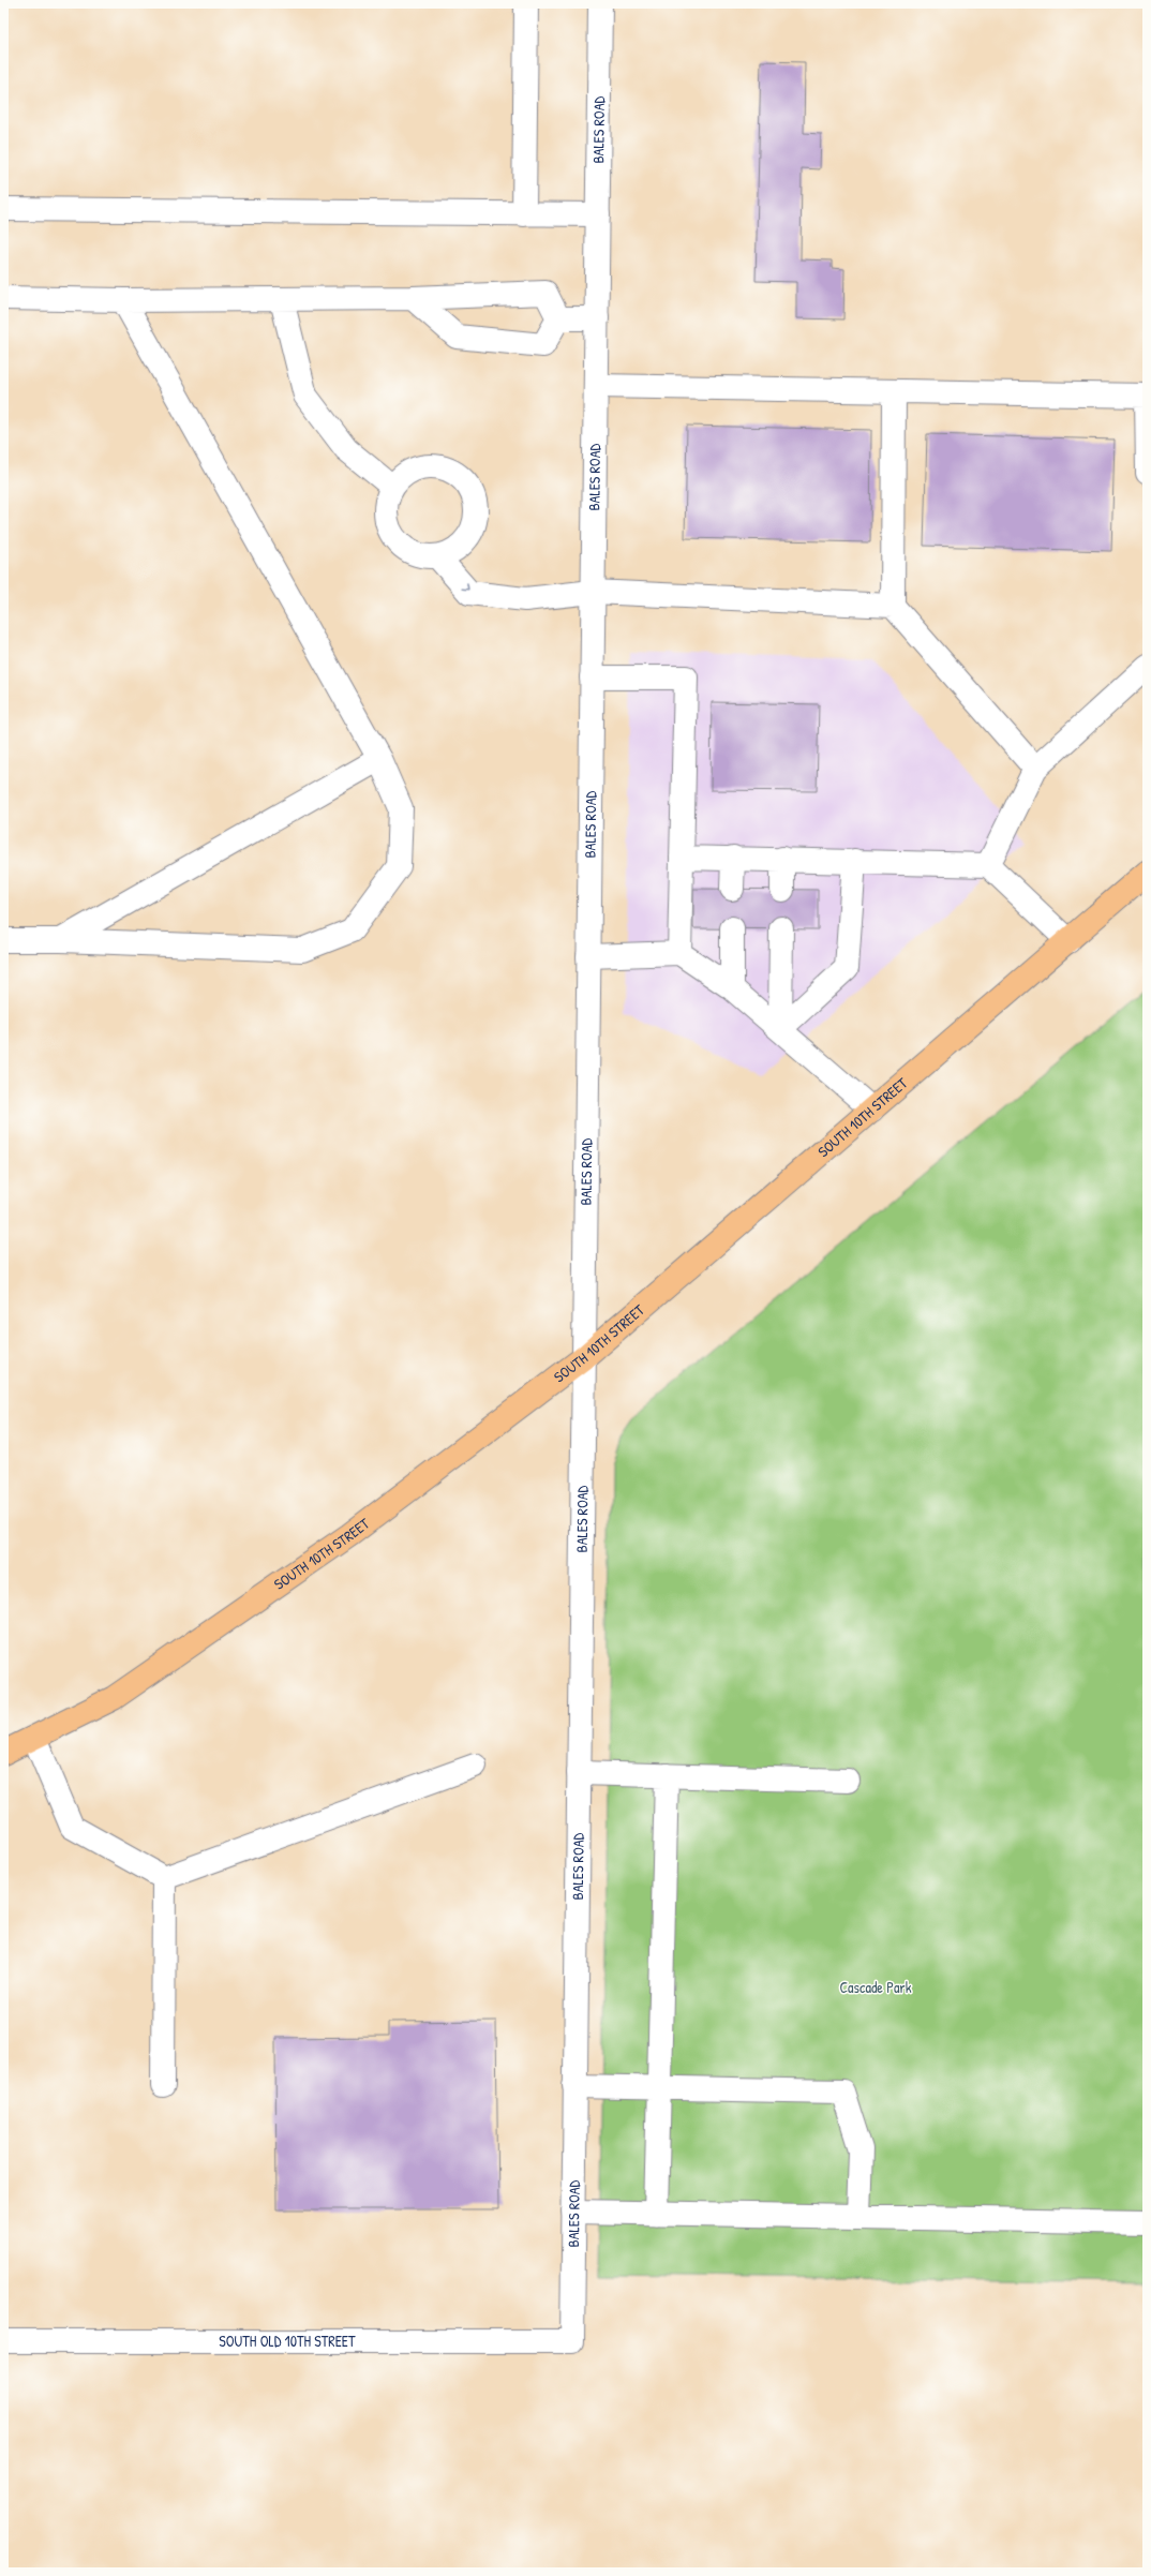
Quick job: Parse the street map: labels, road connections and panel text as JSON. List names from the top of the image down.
{
  "streets": {
    "main road": ["SOUTH 10TH STREET"],
    "street": ["BALES ROAD", "SOUTH OLD 10TH STREET"]
  },
  "crossings": [
    ["BALES ROAD", "SOUTH 10TH STREET"],
    ["BALES ROAD", "SOUTH OLD 10TH STREET"]
  ],
  "parks": ["Cascade Park"]
}
